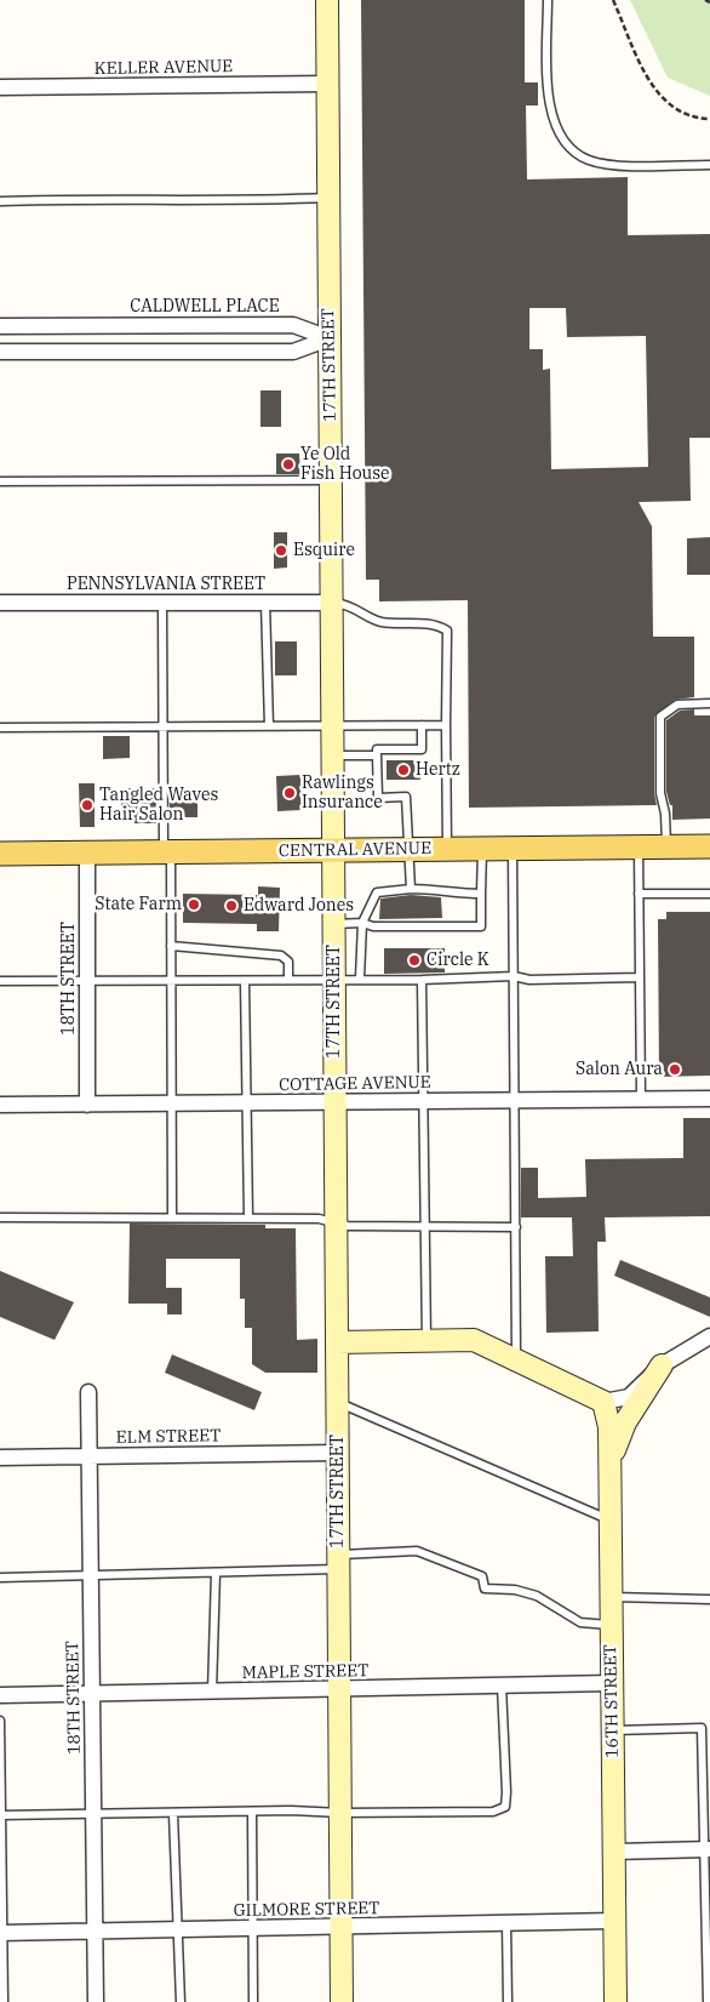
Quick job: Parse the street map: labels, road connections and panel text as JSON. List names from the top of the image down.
{
  "streets": {
    "main road": ["CENTRAL AVENUE"],
    "street": [
      "KELLER AVENUE",
      "CALDWELL PLACE",
      "17TH STREET",
      "PENNSYLVANIA STREET",
      "18TH STREET",
      "COTTAGE AVENUE",
      "ELM STREET",
      "MAPLE STREET",
      "16TH STREET",
      "GILMORE STREET"
    ]
  },
  "crossings": [
    ["KELLER AVENUE", "17TH STREET"],
    ["CALDWELL PLACE", "17TH STREET"],
    ["17TH STREET", "PENNSYLVANIA STREET"],
    ["17TH STREET", "CENTRAL AVENUE"],
    ["17TH STREET", "COTTAGE AVENUE"],
    ["17TH STREET", "ELM STREET"],
    ["17TH STREET", "MAPLE STREET"],
    ["17TH STREET", "GILMORE STREET"],
    ["CENTRAL AVENUE", "18TH STREET"],
    ["18TH STREET", "COTTAGE AVENUE"],
    ["18TH STREET", "ELM STREET"],
    ["18TH STREET", "MAPLE STREET"],
    ["18TH STREET", "GILMORE STREET"],
    ["MAPLE STREET", "16TH STREET"],
    ["16TH STREET", "GILMORE STREET"]
  ],
  "places": [
    "Ye Old Fish House",
    "Esquire",
    "Hertz",
    "Rawlings Insurance",
    "Tangled Waves Hair Salon",
    "State Farm",
    "Edward Jones",
    "Circle K",
    "Salon Aura"
  ]
}
